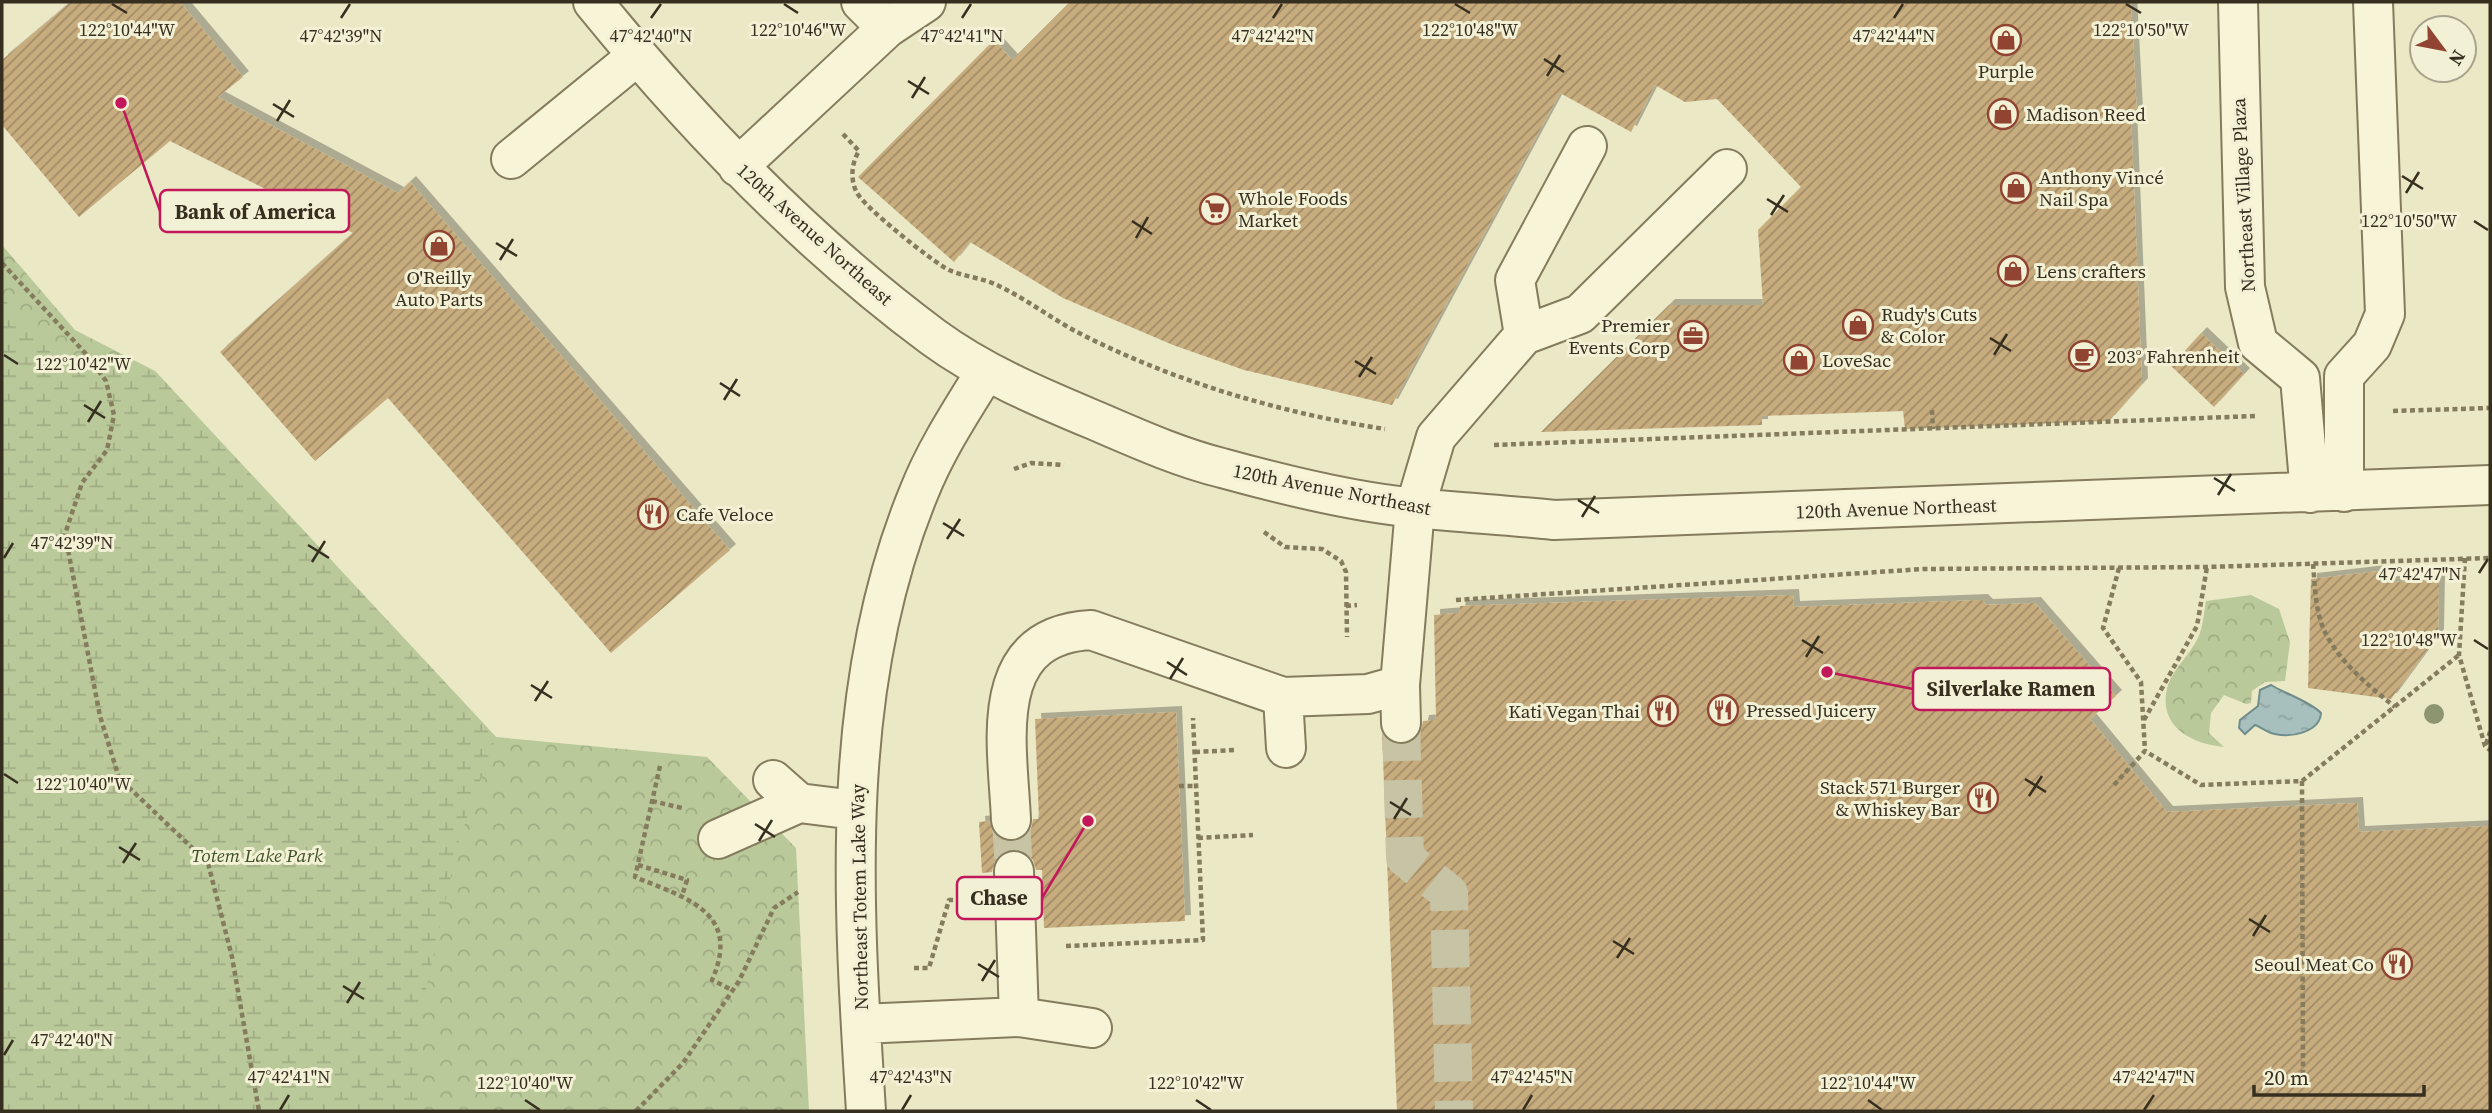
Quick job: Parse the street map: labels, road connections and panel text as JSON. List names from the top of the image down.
{
  "streets": {
    "street": ["Northeast Village Plaza", "120th Avenue Northeast", "Northeast Totem Lake Way"]
  },
  "crossings": [
    ["Northeast Village Plaza", "120th Avenue Northeast"],
    ["120th Avenue Northeast", "Northeast Totem Lake Way"]
  ],
  "parks": ["Totem Lake Park"],
  "places": {
    "shop": [
      "Purple",
      "Madison Reed",
      "Anthony Vincé Nail Spa",
      "O'Reilly Auto Parts",
      "Lens crafters",
      "Rudy's Cuts & Color",
      "LoveSac"
    ],
    "other": ["Bank of America", "Silverlake Ramen", "Chase"],
    "supermarket": ["Whole Foods Market"],
    "office": ["Premier Events Corp"],
    "cafe": ["203° Fahrenheit"],
    "restaurant": [
      "Cafe Veloce",
      "Pressed Juicery",
      "Kati Vegan Thai",
      "Stack 571 Burger & Whiskey Bar",
      "Seoul Meat Co"
    ]
  },
  "scale_bar": "20 m",
  "north": "bottom right",
  "coordinates": [
    "122°10'44\"W",
    "122°10'46\"W",
    "122°10'48\"W",
    "122°10'50\"W",
    "47°42'39\"N",
    "47°42'40\"N",
    "47°42'41\"N",
    "47°42'42\"N",
    "47°42'44\"N",
    "122°10'42\"W",
    "47°42'47\"N",
    "122°10'40\"W",
    "47°42'43\"N",
    "47°42'45\"N"
  ]
}
